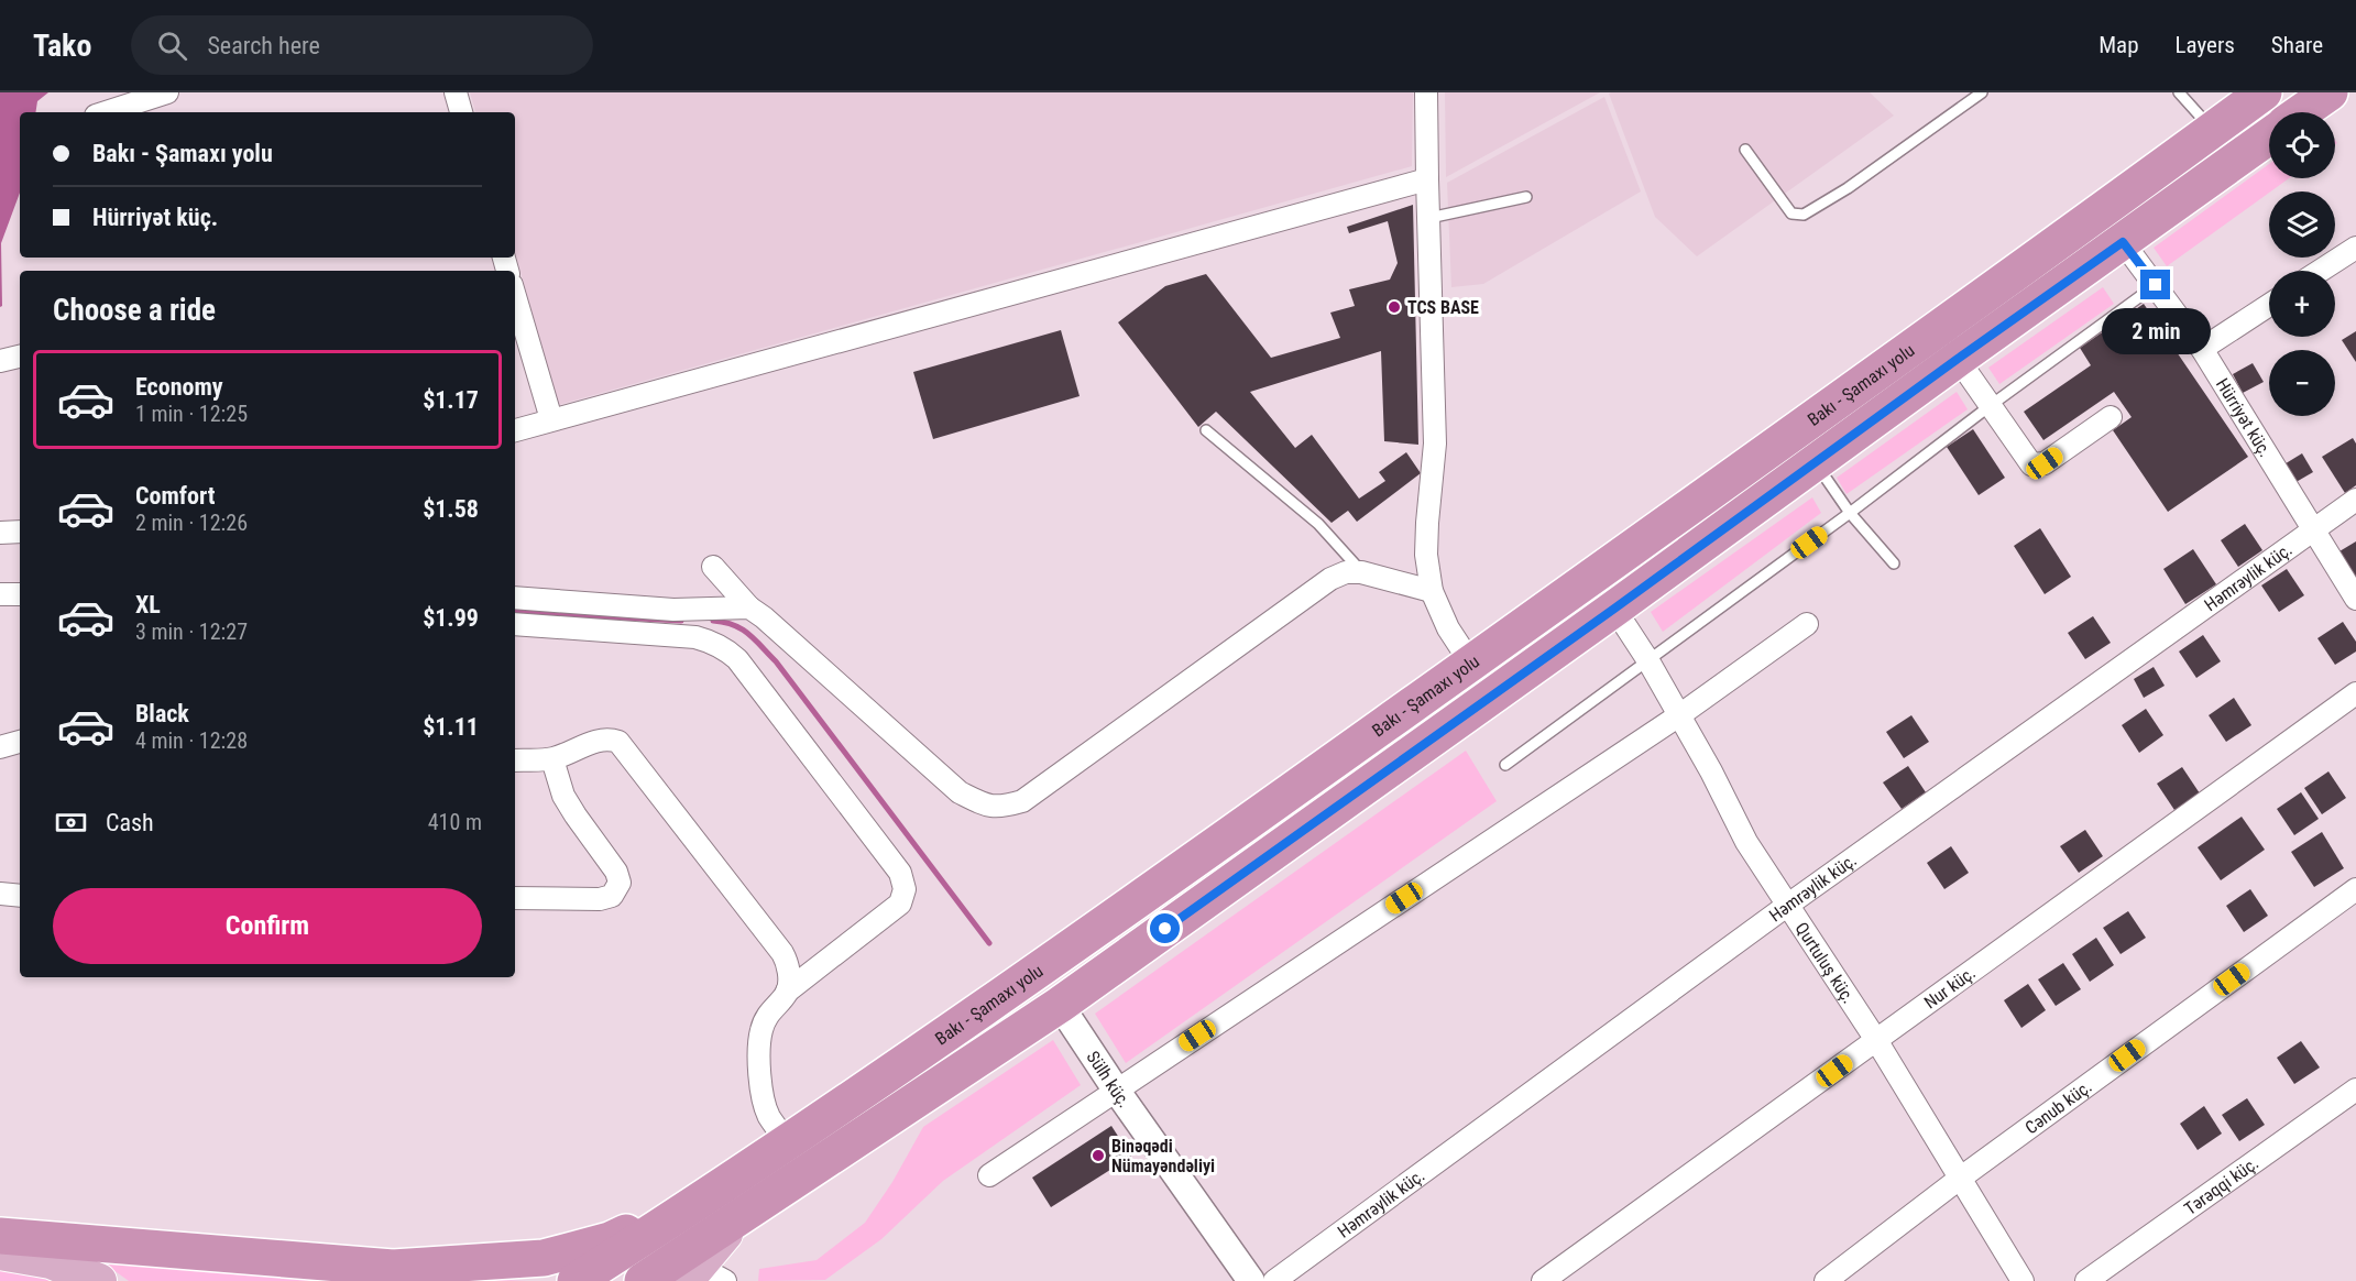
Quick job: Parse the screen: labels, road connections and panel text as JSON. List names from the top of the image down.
{
  "streets": {
    "highway": ["Bakı - Şamaxı yolu"],
    "street": [
      "Hürriyət küç.",
      "Həmrəylik küç.",
      "Qurtuluş küç.",
      "Nur küç.",
      "Sülh küç.",
      "Cənub küç.",
      "Tərəqqi küç."
    ]
  },
  "crossings": [
    ["Bakı - Şamaxı yolu", "Hürriyət küç."],
    ["Bakı - Şamaxı yolu", "Qurtuluş küç."],
    ["Bakı - Şamaxı yolu", "Sülh küç."],
    ["Hürriyət küç.", "Həmrəylik küç."],
    ["Həmrəylik küç.", "Qurtuluş küç."],
    ["Qurtuluş küç.", "Nur küç."],
    ["Qurtuluş küç.", "Cənub küç."]
  ],
  "places": ["TCS BASE", "Binəqədi Nümayəndəliyi"],
  "page": {
    "header": "Tako",
    "search": "Search here",
    "nav": ["Map", "Layers", "Share"],
    "map_buttons": ["+", "−"],
    "banner": ["Bakı - Şamaxı yolu", "Hürriyət küç."],
    "heading": "Choose a ride",
    "bubble": "2 min",
    "list": [
      {
        "name": "Economy",
        "note": "1 min · 12:25",
        "value": "$1.17"
      },
      {
        "name": "Comfort",
        "note": "2 min · 12:26",
        "value": "$1.58"
      },
      {
        "name": "XL",
        "note": "3 min · 12:27",
        "value": "$1.99"
      },
      {
        "name": "Black",
        "note": "4 min · 12:28",
        "value": "$1.11"
      }
    ],
    "pay": ["Cash", "410 m"],
    "buttons": "Confirm"
  }
}
